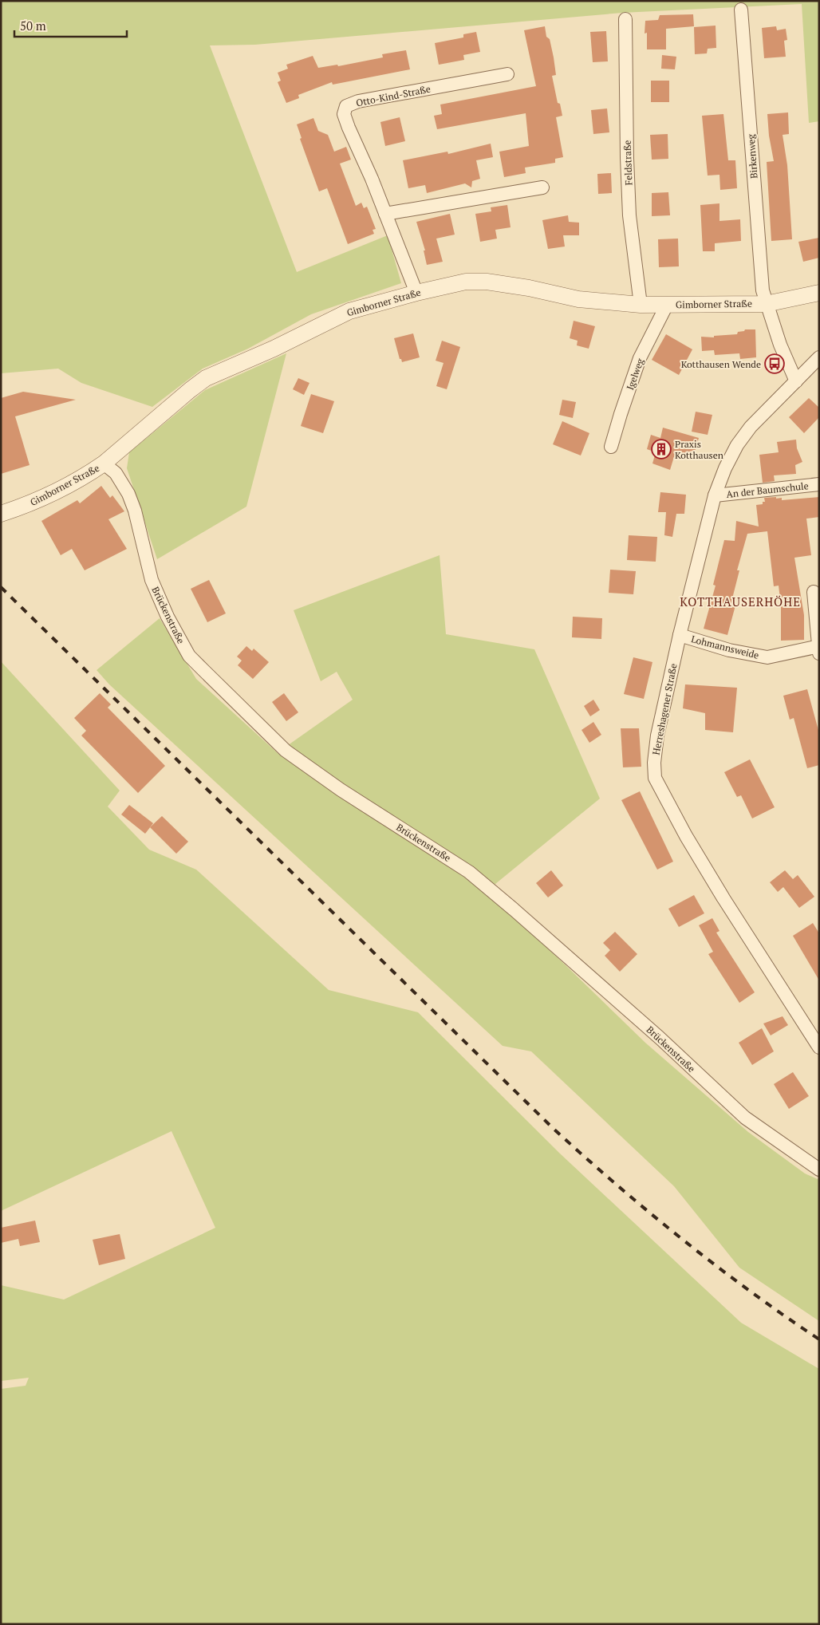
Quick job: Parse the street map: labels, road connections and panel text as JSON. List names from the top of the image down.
{
  "streets": {
    "street": [
      "Otto-Kind-Straße",
      "Birkenweg",
      "Feldstraße",
      "Gimborner Straße",
      "Igelweg",
      "An der Baumschule",
      "Brückenstraße",
      "Lohmannsweide",
      "Herreshagener Straße"
    ]
  },
  "crossings": [
    ["Otto-Kind-Straße", "Gimborner Straße"],
    ["Birkenweg", "Gimborner Straße"],
    ["Feldstraße", "Gimborner Straße"],
    ["Gimborner Straße", "Igelweg"],
    ["Gimborner Straße", "Brückenstraße"],
    ["An der Baumschule", "Herreshagener Straße"],
    ["Lohmannsweide", "Herreshagener Straße"]
  ],
  "districts": ["KOTTHAUSERHÖHE"],
  "places": {
    "bus stop": ["Kotthausen Wende"],
    "building": ["Praxis Kotthausen"]
  },
  "scale_bar": "50 m"
}
